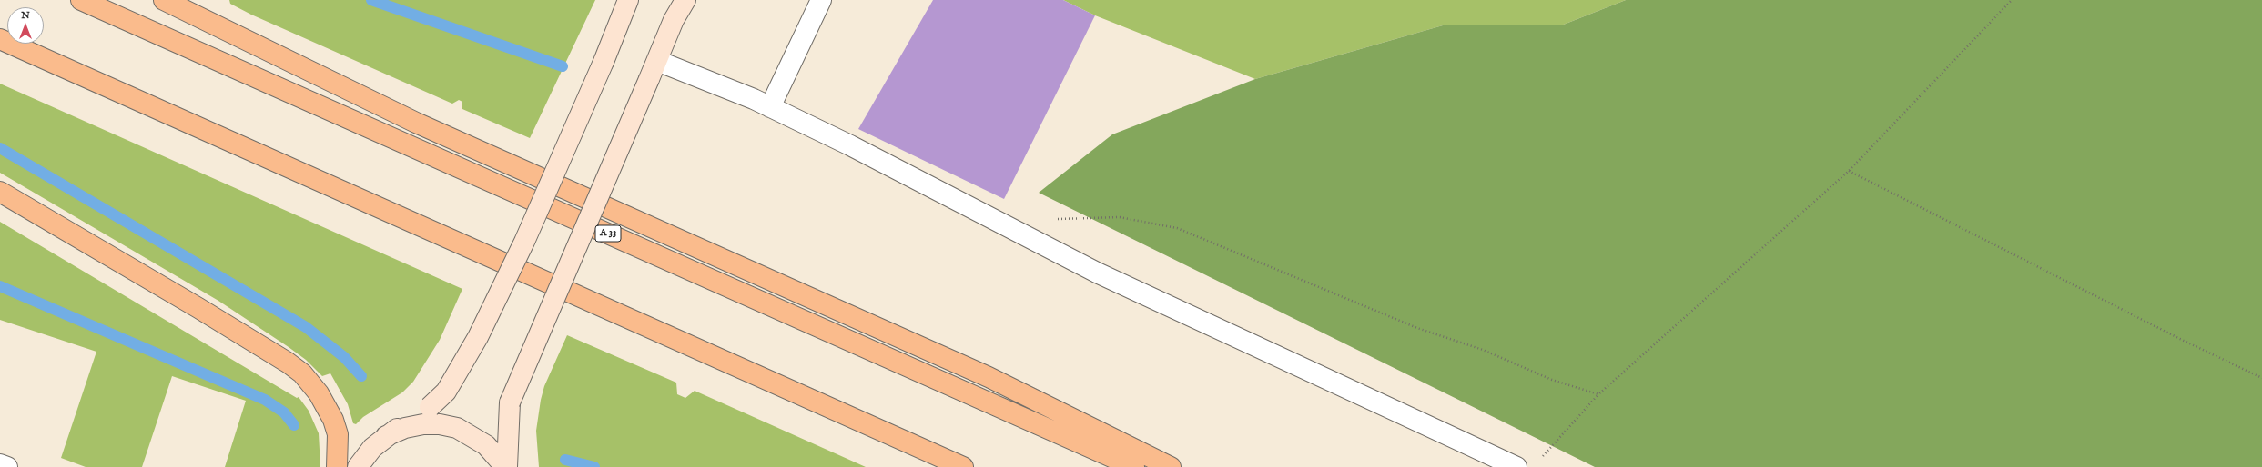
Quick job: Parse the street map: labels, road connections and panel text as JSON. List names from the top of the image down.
{
  "streets": {
    "highway": ["A 33"]
  },
  "north": "top"
}
